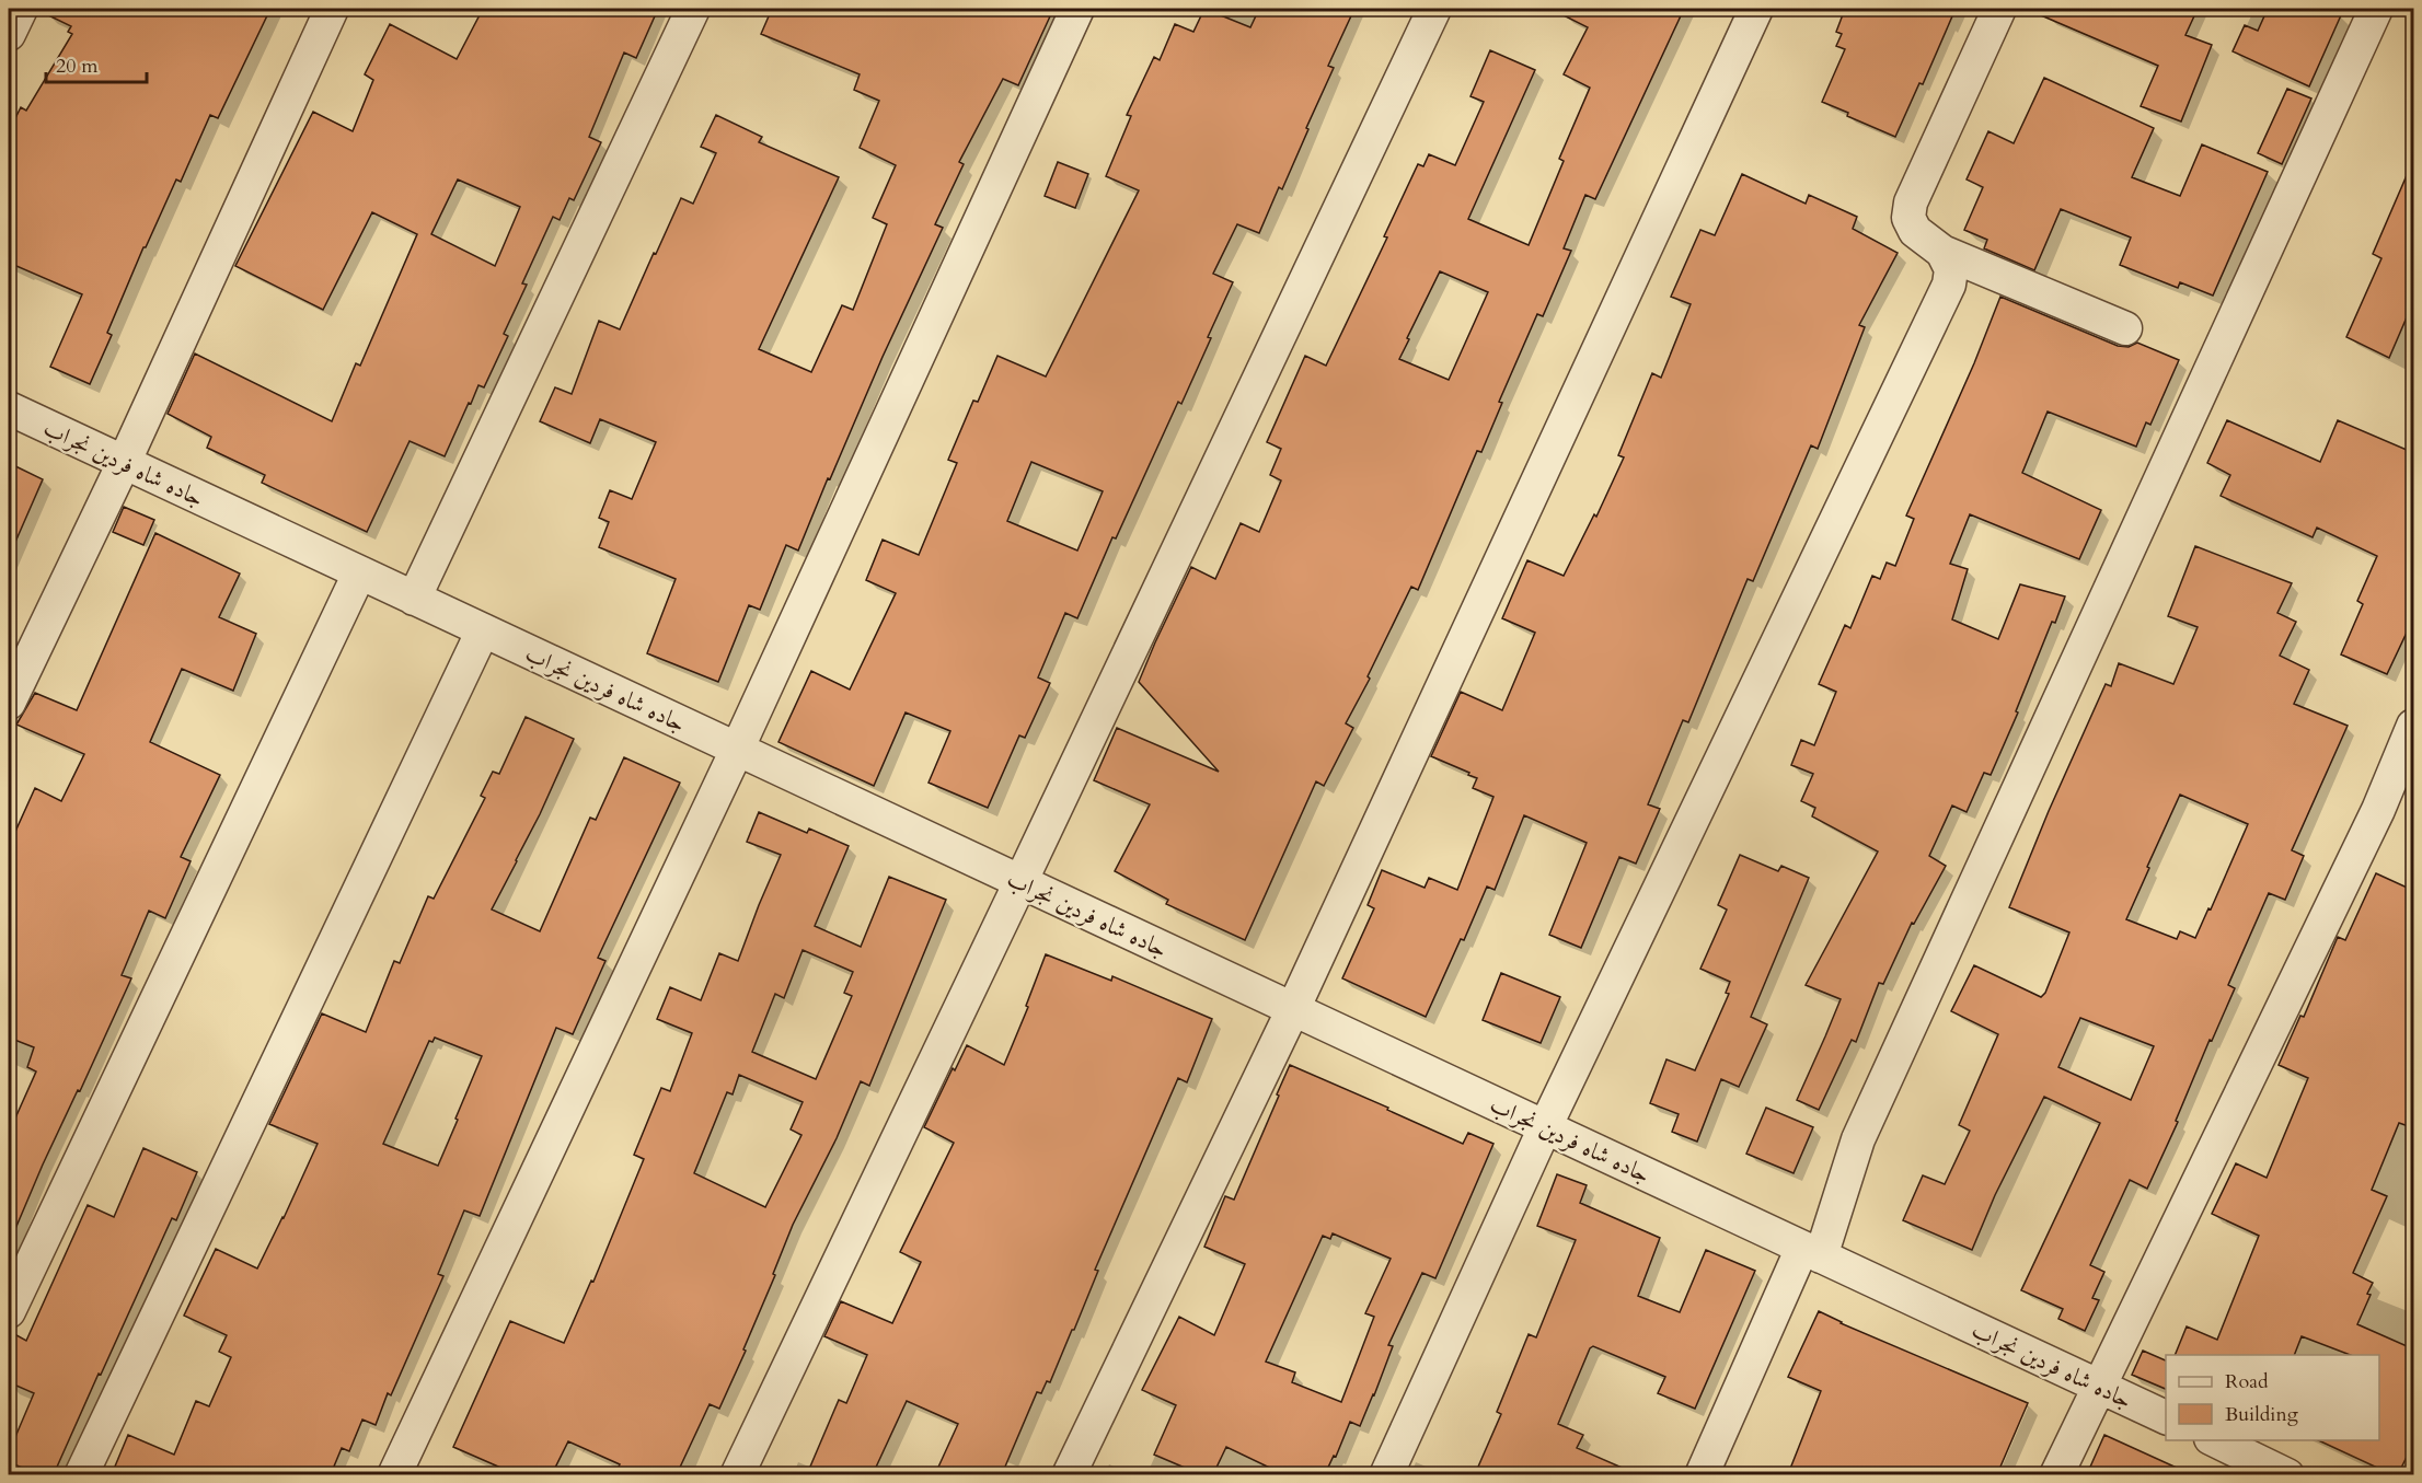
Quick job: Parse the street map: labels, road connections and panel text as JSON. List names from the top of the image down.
{
  "streets": {
    "street": ["جاده شاه فردین نجراب"]
  },
  "legend": ["Road", "Building"],
  "scale_bar": "20 m"
}
